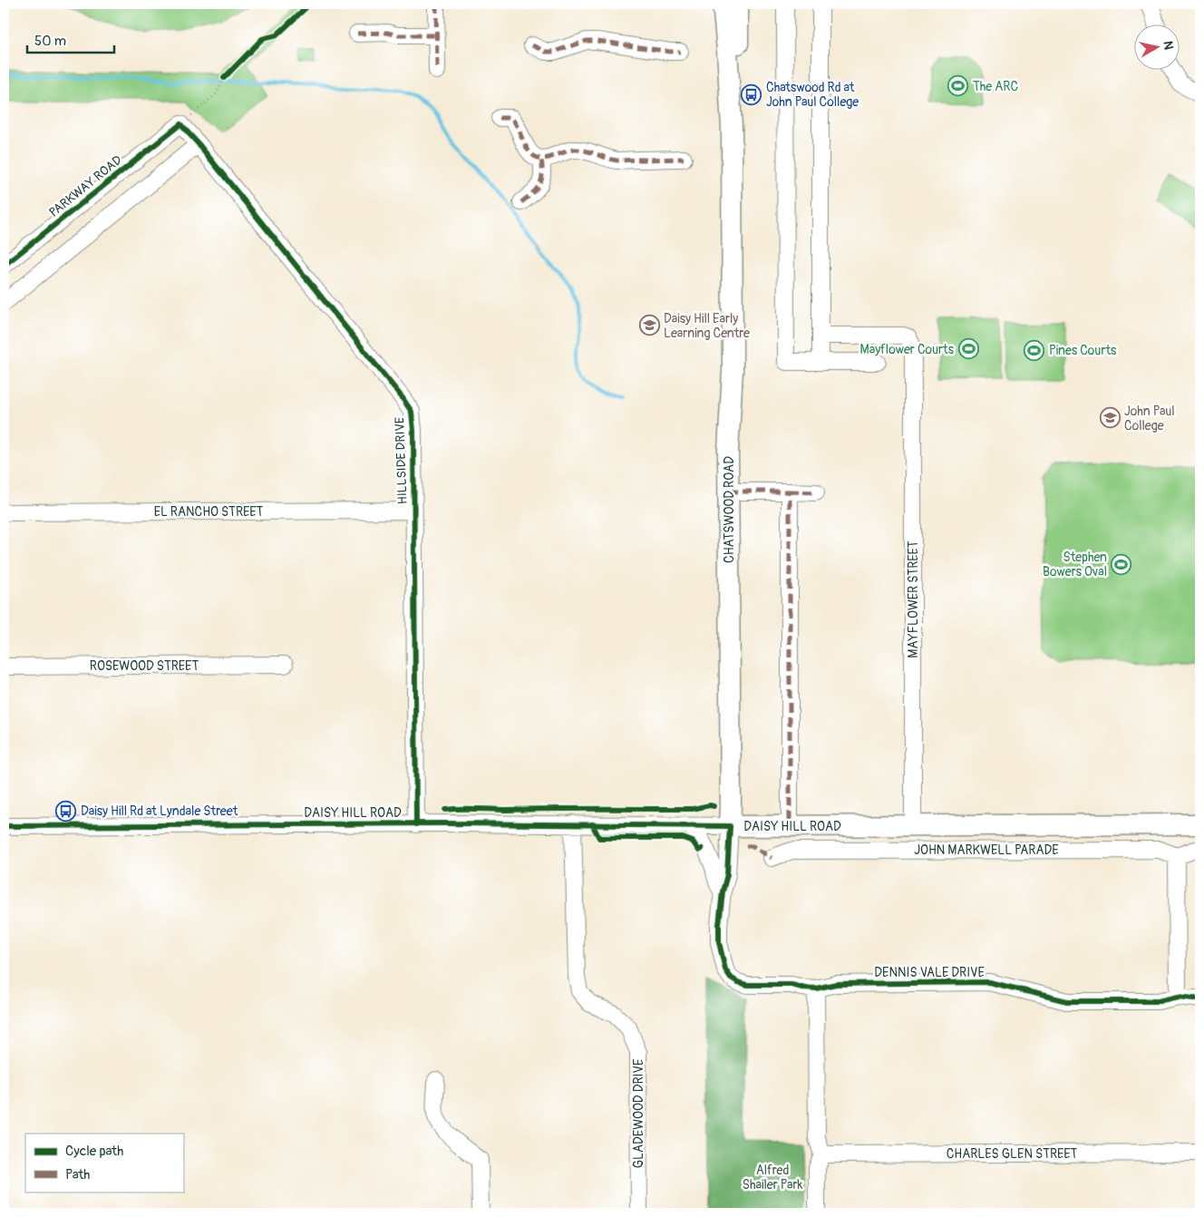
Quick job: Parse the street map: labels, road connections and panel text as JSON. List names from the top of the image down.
{
  "streets": {
    "main road": ["CHATSWOOD ROAD", "DAISY HILL ROAD"],
    "street": [
      "PARKWAY ROAD",
      "HILLSIDE DRIVE",
      "EL RANCHO STREET",
      "MAYFLOWER STREET",
      "ROSEWOOD STREET",
      "JOHN MARKWELL PARADE",
      "DENNIS VALE DRIVE",
      "GLADEWOOD DRIVE",
      "CHARLES GLEN STREET"
    ]
  },
  "crossings": [
    ["PARKWAY ROAD", "HILLSIDE DRIVE"],
    ["HILLSIDE DRIVE", "EL RANCHO STREET"],
    ["HILLSIDE DRIVE", "DAISY HILL ROAD"],
    ["CHATSWOOD ROAD", "DAISY HILL ROAD"],
    ["CHATSWOOD ROAD", "DENNIS VALE DRIVE"],
    ["MAYFLOWER STREET", "DAISY HILL ROAD"],
    ["DAISY HILL ROAD", "GLADEWOOD DRIVE"]
  ],
  "parks": ["Alfred Shailer Park"],
  "places": {
    "sports": [
      "The ARC",
      "Mayflower Courts",
      "Pines Courts",
      "Stephen Bowers Oval"
    ],
    "bus stop": ["Chatswood Rd at John Paul College", "Daisy Hill Rd at Lyndale Street"],
    "school or university": ["Daisy Hill Early Learning Centre", "John Paul College"]
  },
  "legend": ["Cycle path", "Path"],
  "scale_bar": "50 m",
  "north": "right"
}
